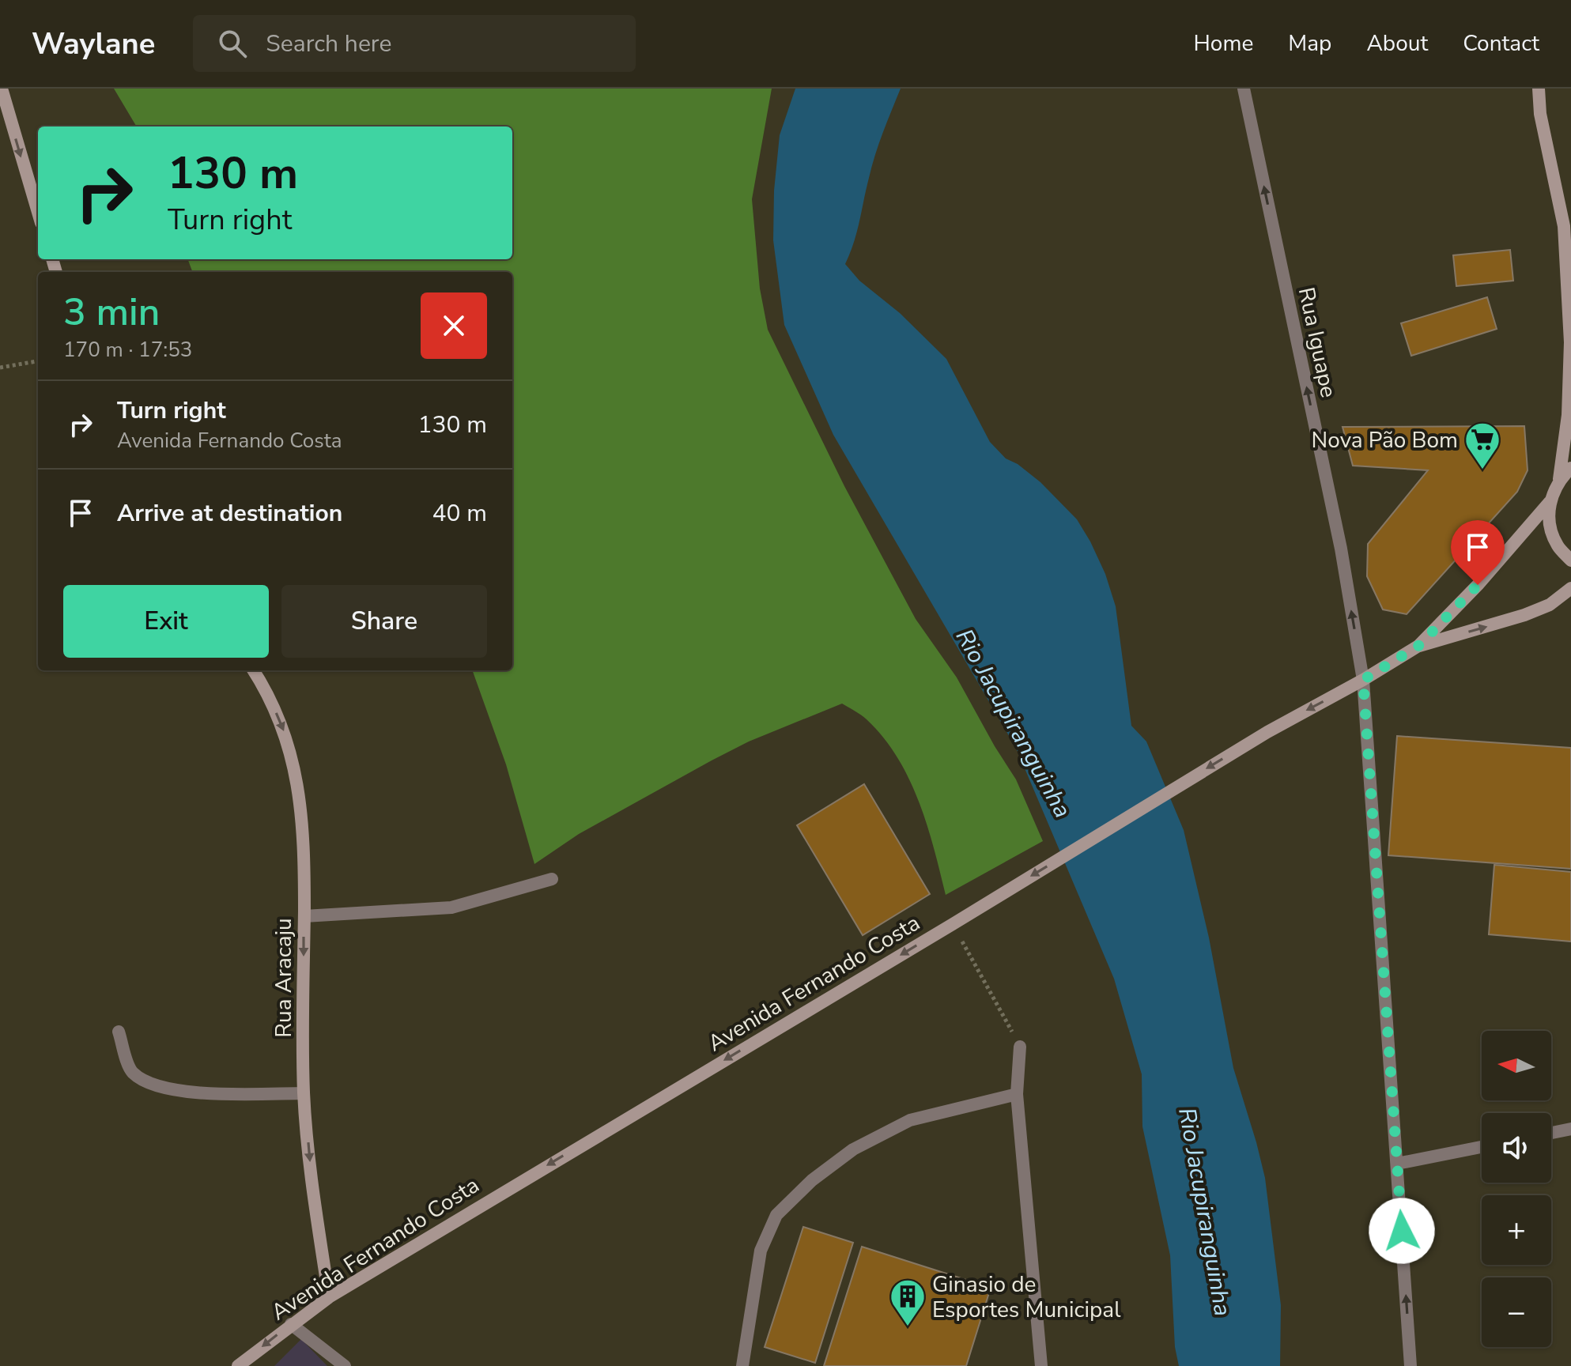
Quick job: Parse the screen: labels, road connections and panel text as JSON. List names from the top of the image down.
{
  "streets": {
    "street": ["Rua Iguape", "Rua Aracaju", "Avenida Fernando Costa"]
  },
  "crossings": [
    ["Rua Iguape", "Avenida Fernando Costa"],
    ["Rua Aracaju", "Avenida Fernando Costa"]
  ],
  "one_way": ["Rua Iguape", "Rua Aracaju"],
  "water": ["Rio Jacupiranguinha"],
  "places": {
    "supermarket": ["Nova Pão Bom"],
    "building": ["Ginasio de Esportes Municipal"]
  },
  "north": "left",
  "page": {
    "header": "Waylane",
    "search": "Search here",
    "nav": [
      "Home",
      "Map",
      "About",
      "Contact"
    ],
    "turn": ["130 m", "Turn right"],
    "heading": ["3 min", "170 m · 17:53"],
    "list": [
      {
        "name": "Turn right",
        "note": "Avenida Fernando Costa",
        "value": "130 m"
      },
      {
        "name": "Arrive at destination",
        "value": "40 m"
      }
    ],
    "buttons": ["Exit", "Share"],
    "map_buttons": ["+", "−"]
  }
}
